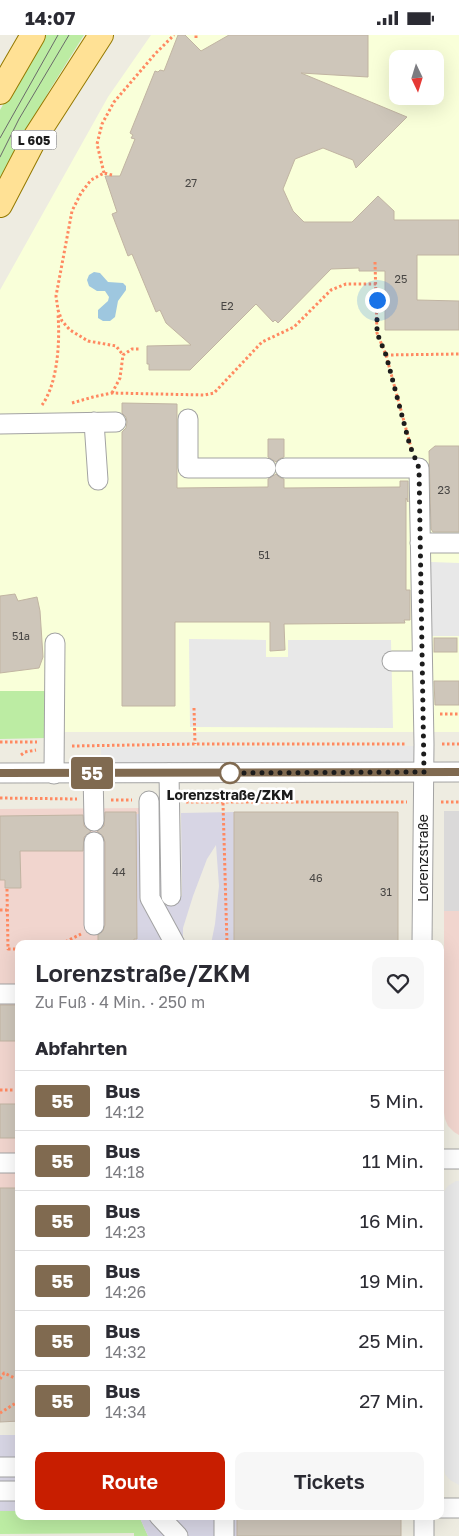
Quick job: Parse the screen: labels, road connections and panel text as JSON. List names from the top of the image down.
{
  "streets": {
    "main road": ["L 605"],
    "street": ["Lorenzstraße"]
  },
  "places": ["Lorenzstraße/ZKM"],
  "lines": ["bus line 55"],
  "house_numbers": [
    "27",
    "25",
    "E2",
    "23",
    "51",
    "51a",
    "44",
    "46",
    "31"
  ],
  "north": "bottom",
  "page": {
    "status": "14:07",
    "on_map": "55",
    "heading": [
      ["Lorenzstraße/ZKM", "Zu Fuß · 4 Min. · 250 m"],
      "Abfahrten"
    ],
    "list": [
      {
        "mark": "55",
        "name": "Bus",
        "note": "14:12",
        "value": "5 Min."
      },
      {
        "mark": "55",
        "name": "Bus",
        "note": "14:18",
        "value": "11 Min."
      },
      {
        "mark": "55",
        "name": "Bus",
        "note": "14:23",
        "value": "16 Min."
      },
      {
        "mark": "55",
        "name": "Bus",
        "note": "14:26",
        "value": "19 Min."
      },
      {
        "mark": "55",
        "name": "Bus",
        "note": "14:32",
        "value": "25 Min."
      },
      {
        "mark": "55",
        "name": "Bus",
        "note": "14:34",
        "value": "27 Min."
      }
    ],
    "buttons": ["Route", "Tickets"]
  }
}
